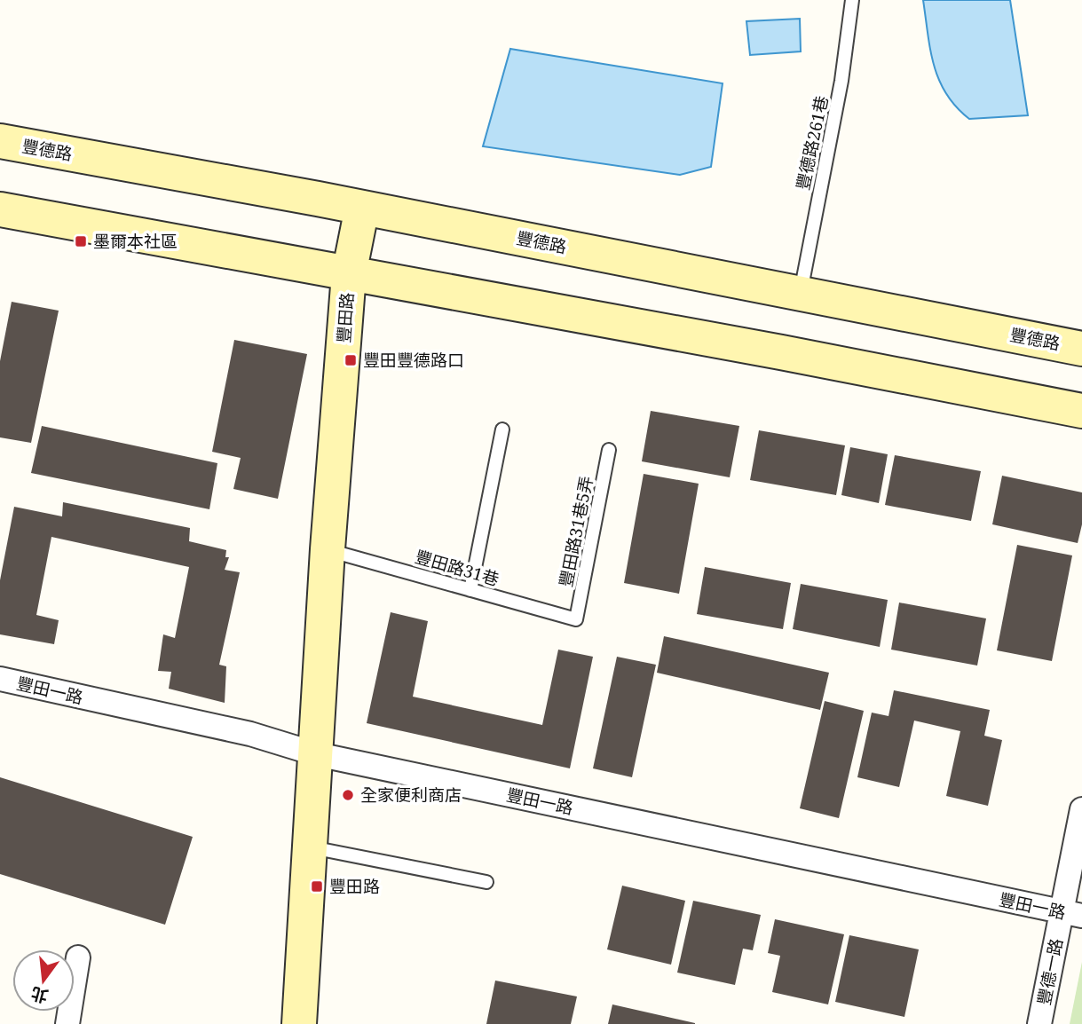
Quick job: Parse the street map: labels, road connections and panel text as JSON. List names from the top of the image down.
{
  "streets": {
    "main road": ["豐德路", "豐田路"],
    "street": ["豐田一路", "豐德一路"],
    "lane": ["豐德路261巷", "豐田路31巷5弄", "豐田路31巷"]
  },
  "crossings": [
    ["豐德路261巷", "豐德路"],
    ["豐德路", "豐田路"],
    ["豐田路", "豐田路31巷"],
    ["豐田路", "豐田一路"],
    ["豐田路31巷5弄", "豐田路31巷"],
    ["豐田一路", "豐德一路"]
  ],
  "places": {
    "transit": ["墨爾本社區", "豐田豐德路口", "豐田路"],
    "other": ["全家便利商店"]
  },
  "north": "bottom"
}
